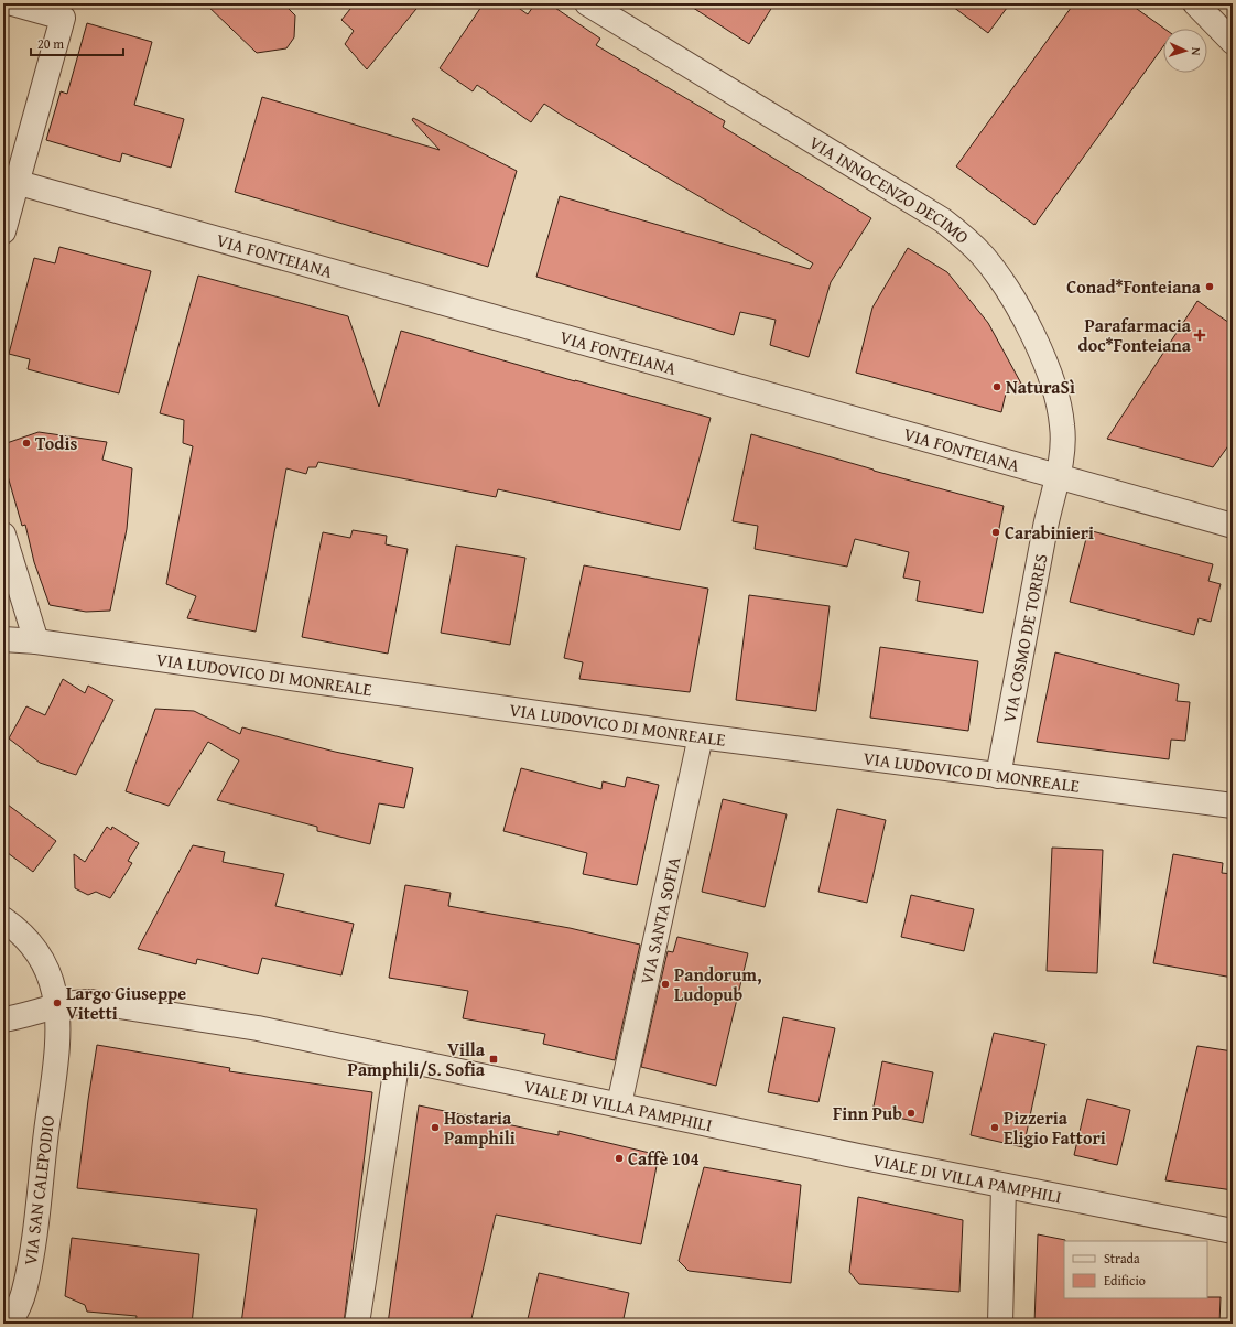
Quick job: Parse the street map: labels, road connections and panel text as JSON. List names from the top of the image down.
{
  "streets": {
    "street": [
      "VIA INNOCENZO DECIMO",
      "VIA FONTEIANA",
      "VIA COSMO DE TORRES",
      "VIA LUDOVICO DI MONREALE",
      "VIA SANTA SOFIA",
      "VIALE DI VILLA PAMPHILI",
      "VIA SAN CALEPODIO"
    ]
  },
  "crossings": [
    ["VIA INNOCENZO DECIMO", "VIA FONTEIANA"],
    ["VIA INNOCENZO DECIMO", "VIA COSMO DE TORRES"],
    ["VIA FONTEIANA", "VIA COSMO DE TORRES"],
    ["VIA COSMO DE TORRES", "VIA LUDOVICO DI MONREALE"],
    ["VIA LUDOVICO DI MONREALE", "VIA SANTA SOFIA"],
    ["VIA SANTA SOFIA", "VIALE DI VILLA PAMPHILI"],
    ["VIALE DI VILLA PAMPHILI", "VIA SAN CALEPODIO"]
  ],
  "places": {
    "other": [
      "Conad*Fonteiana",
      "NaturaSì",
      "Todis",
      "Carabinieri",
      "Pandorum, Ludopub",
      "Largo Giuseppe Vitetti",
      "Finn Pub",
      "Hostaria Pamphili",
      "Pizzeria Eligio Fattori",
      "Caffè 104"
    ],
    "health": ["Parafarmacia doc*Fonteiana"],
    "transit": ["Villa Pamphili/S. Sofia"]
  },
  "legend": ["Strada", "Edificio"],
  "scale_bar": "20 m",
  "north": "right"
}
